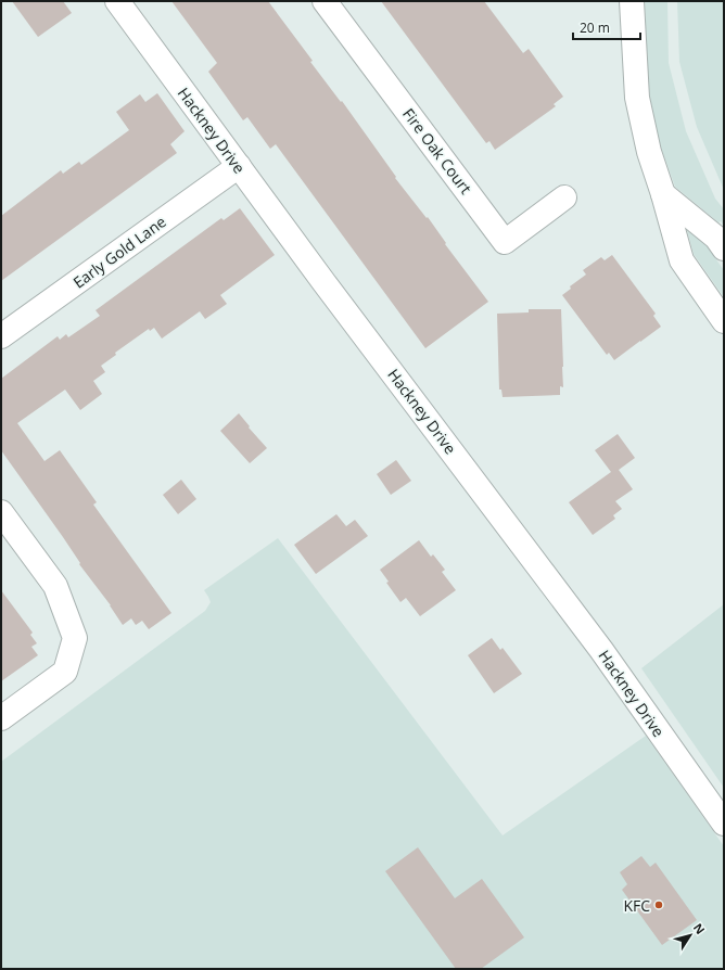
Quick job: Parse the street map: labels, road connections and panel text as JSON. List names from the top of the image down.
{
  "streets": {
    "street": ["Hackney Drive", "Fire Oak Court", "Early Gold Lane"]
  },
  "crossings": [
    ["Hackney Drive", "Early Gold Lane"]
  ],
  "places": ["KFC"],
  "scale_bar": "20 m",
  "north": "top right"
}
